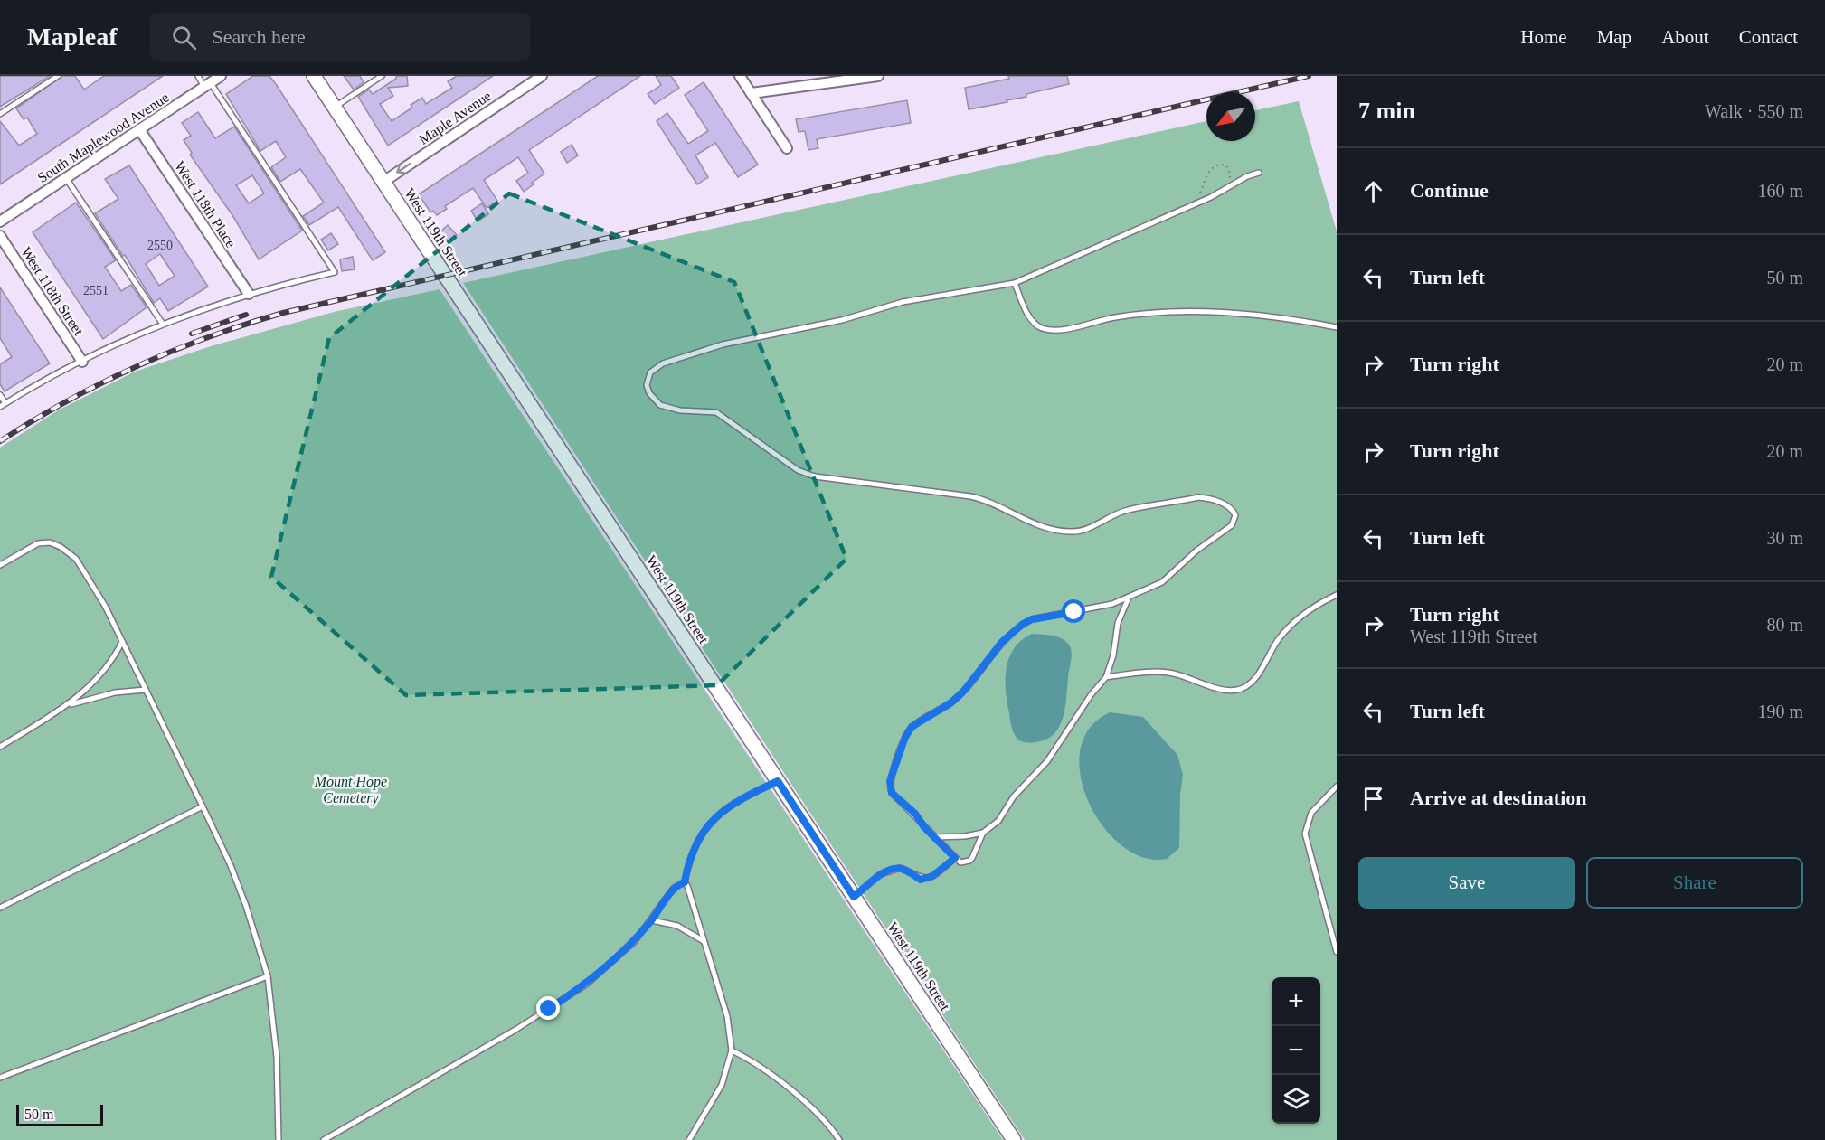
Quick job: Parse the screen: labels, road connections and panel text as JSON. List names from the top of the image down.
{
  "streets": {
    "street": [
      "Maple Avenue",
      "South Maplewood Avenue",
      "West 118th Place",
      "West 119th Street",
      "West 118th Street"
    ]
  },
  "crossings": [
    ["Maple Avenue", "West 119th Street"],
    ["South Maplewood Avenue", "West 118th Place"]
  ],
  "one_way": ["Maple Avenue"],
  "parks": ["Mount Hope Cemetery"],
  "house_numbers": ["2550", "2551"],
  "scale_bar": "50 m",
  "north": "bottom left",
  "page": {
    "header": "Mapleaf",
    "search": "Search here",
    "nav": [
      "Home",
      "Map",
      "About",
      "Contact"
    ],
    "heading": ["7 min", "Walk · 550 m"],
    "list": [
      ["Continue", "160 m"],
      ["Turn left", "50 m"],
      ["Turn right", "20 m"],
      ["Turn right", "20 m"],
      ["Turn left", "30 m"],
      ["Turn right", "West 119th Street", "80 m"],
      ["Turn left", "190 m"],
      "Arrive at destination"
    ],
    "buttons": ["Save", "Share"],
    "map_buttons": ["+", "−"],
    "scale": "50 m"
  }
}
